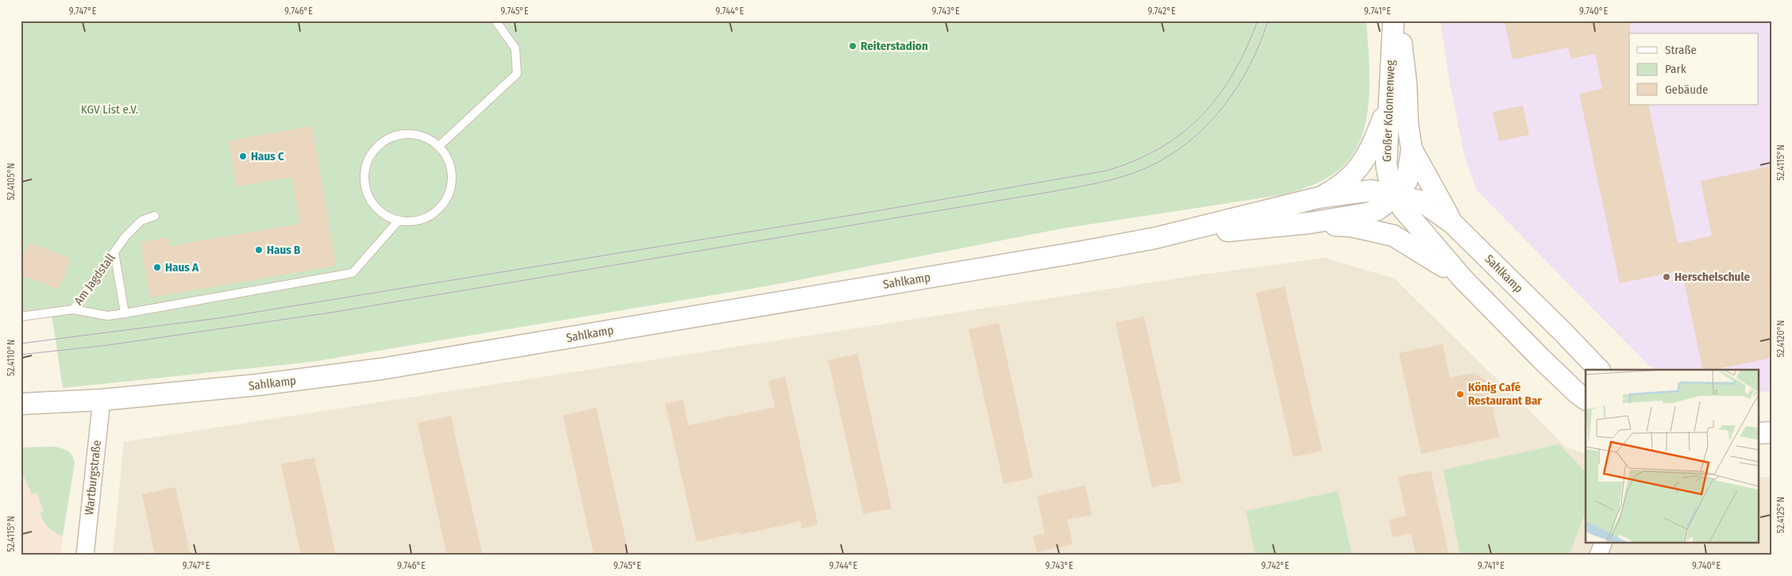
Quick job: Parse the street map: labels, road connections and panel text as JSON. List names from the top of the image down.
{
  "streets": {
    "street": ["Großer Kolonnenweg", "Sahlkamp", "Wartburgstraße"],
    "lane": ["Am Jagdstall"]
  },
  "crossings": [
    ["Großer Kolonnenweg", "Sahlkamp"],
    ["Sahlkamp", "Wartburgstraße"]
  ],
  "parks": ["KGV List e.V."],
  "places": [
    "Reiterstadion",
    "Haus C",
    "Haus B",
    "Haus A",
    "Herschelschule",
    "König Café Restaurant Bar"
  ],
  "legend": ["Straße", "Park", "Gebäude"],
  "coordinates": [
    "9.747°E",
    "9.746°E",
    "9.745°E",
    "9.744°E",
    "9.743°E",
    "9.742°E",
    "9.741°E",
    "9.740°E",
    "52.4115°N",
    "52.4105°N",
    "52.4120°N",
    "52.4110°N",
    "52.4125°N"
  ]
}
